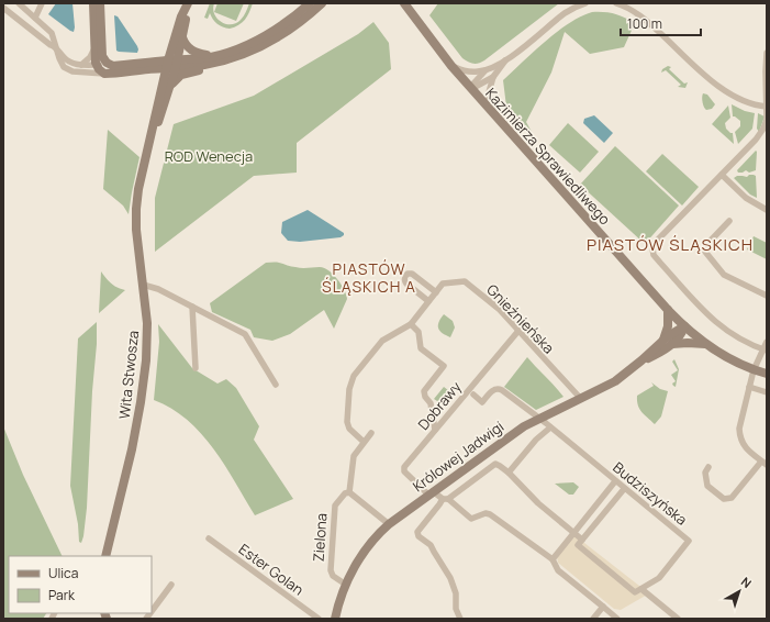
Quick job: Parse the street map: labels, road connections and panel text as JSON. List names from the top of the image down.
{
  "streets": {
    "street": [
      "Kazimierza Sprawiedliwego",
      "Gnieźnieńska",
      "Wita Stwosza",
      "Dobrawy",
      "Królowej Jadwigi",
      "Budziszyńska",
      "Zielona",
      "Ester Golan"
    ]
  },
  "crossings": [
    ["Kazimierza Sprawiedliwego", "Królowej Jadwigi"],
    ["Gnieźnieńska", "Dobrawy"],
    ["Gnieźnieńska", "Królowej Jadwigi"],
    ["Dobrawy", "Królowej Jadwigi"],
    ["Królowej Jadwigi", "Budziszyńska"],
    ["Królowej Jadwigi", "Zielona"]
  ],
  "districts": ["PIASTÓW ŚLĄSKICH", "PIASTÓW ŚLĄSKICH A"],
  "parks": ["ROD Wenecja"],
  "legend": ["Ulica", "Park"],
  "scale_bar": "100 m",
  "north": "top right"
}
